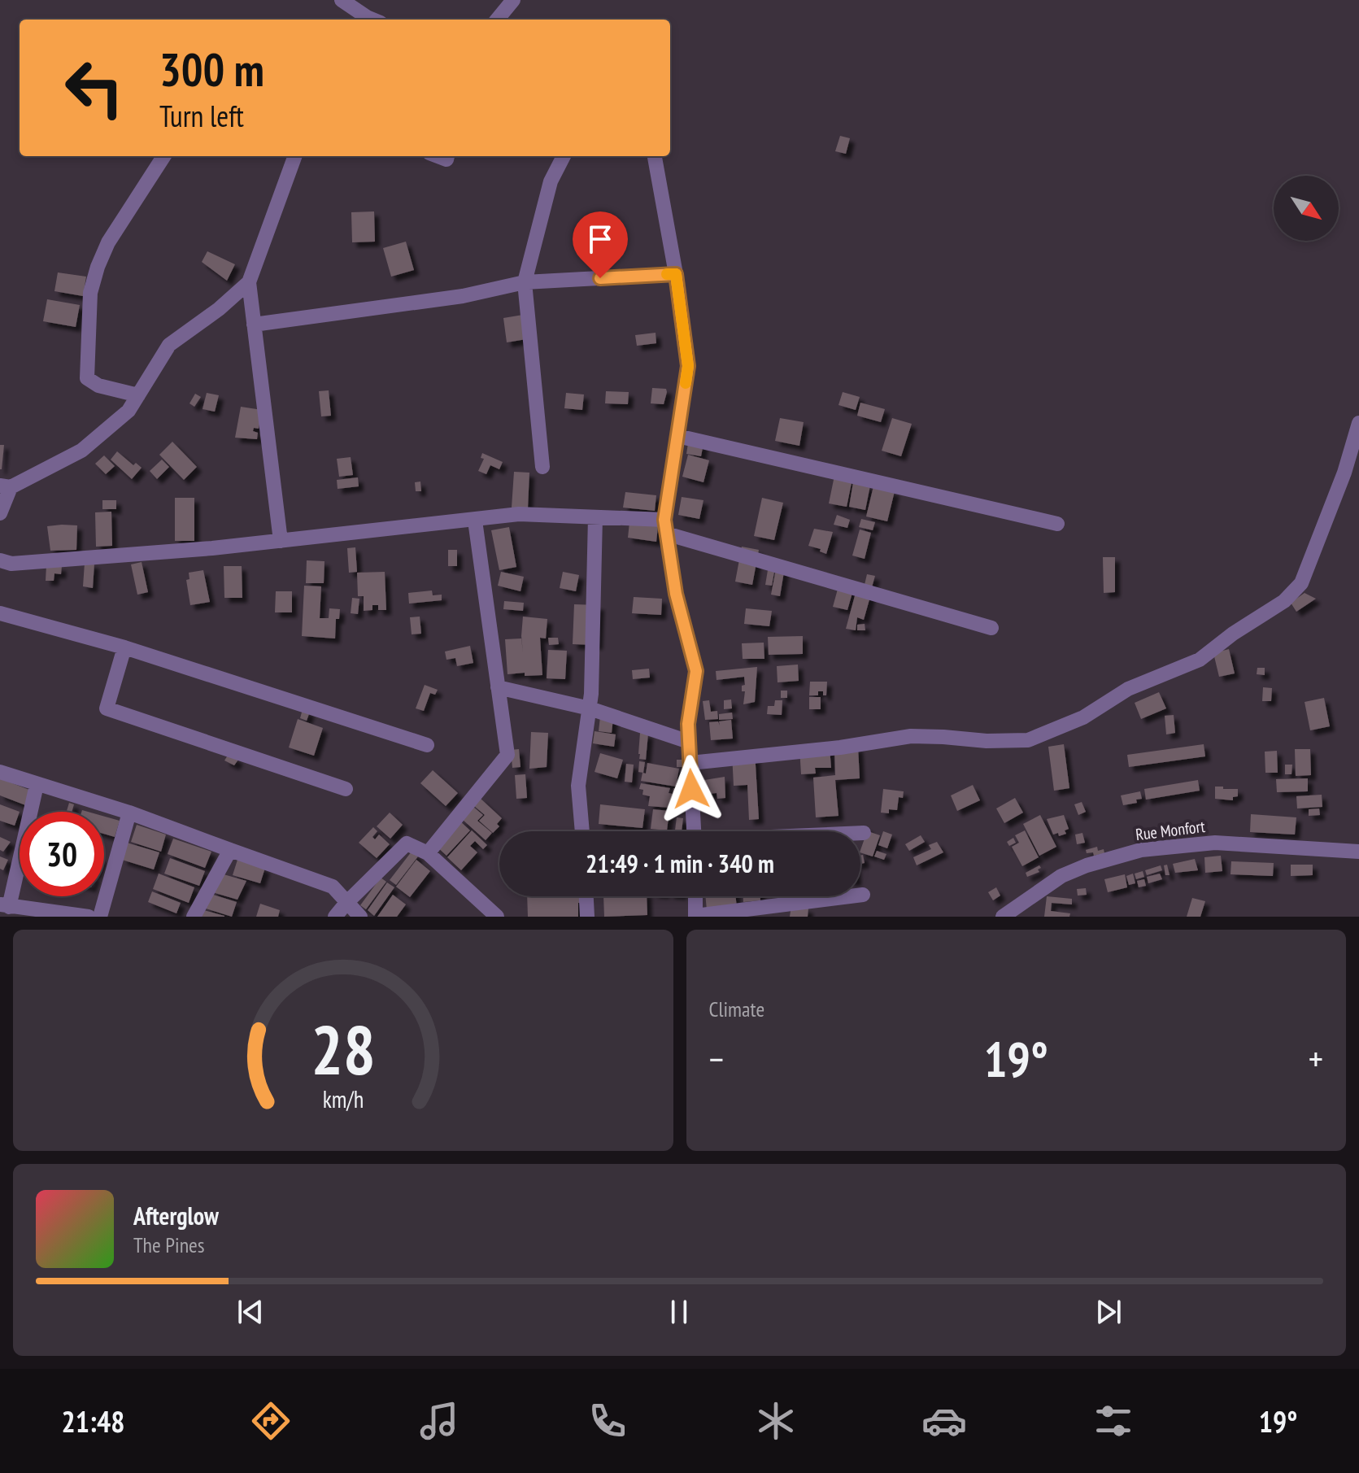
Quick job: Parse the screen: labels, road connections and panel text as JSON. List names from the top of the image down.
{
  "streets": {
    "street": ["Rue Monfort"]
  },
  "north": "bottom right",
  "page": {
    "turn": ["300 m", "Turn left"],
    "limit": "30",
    "trip": "21:49 · 1 min · 340 m",
    "tile": "Climate",
    "heat": ["−", "19°", "+"],
    "song": ["Afterglow", "The Pines"],
    "tabs": ["21:48", "19°"],
    "gauge": ["28", "km/h"]
  }
}
